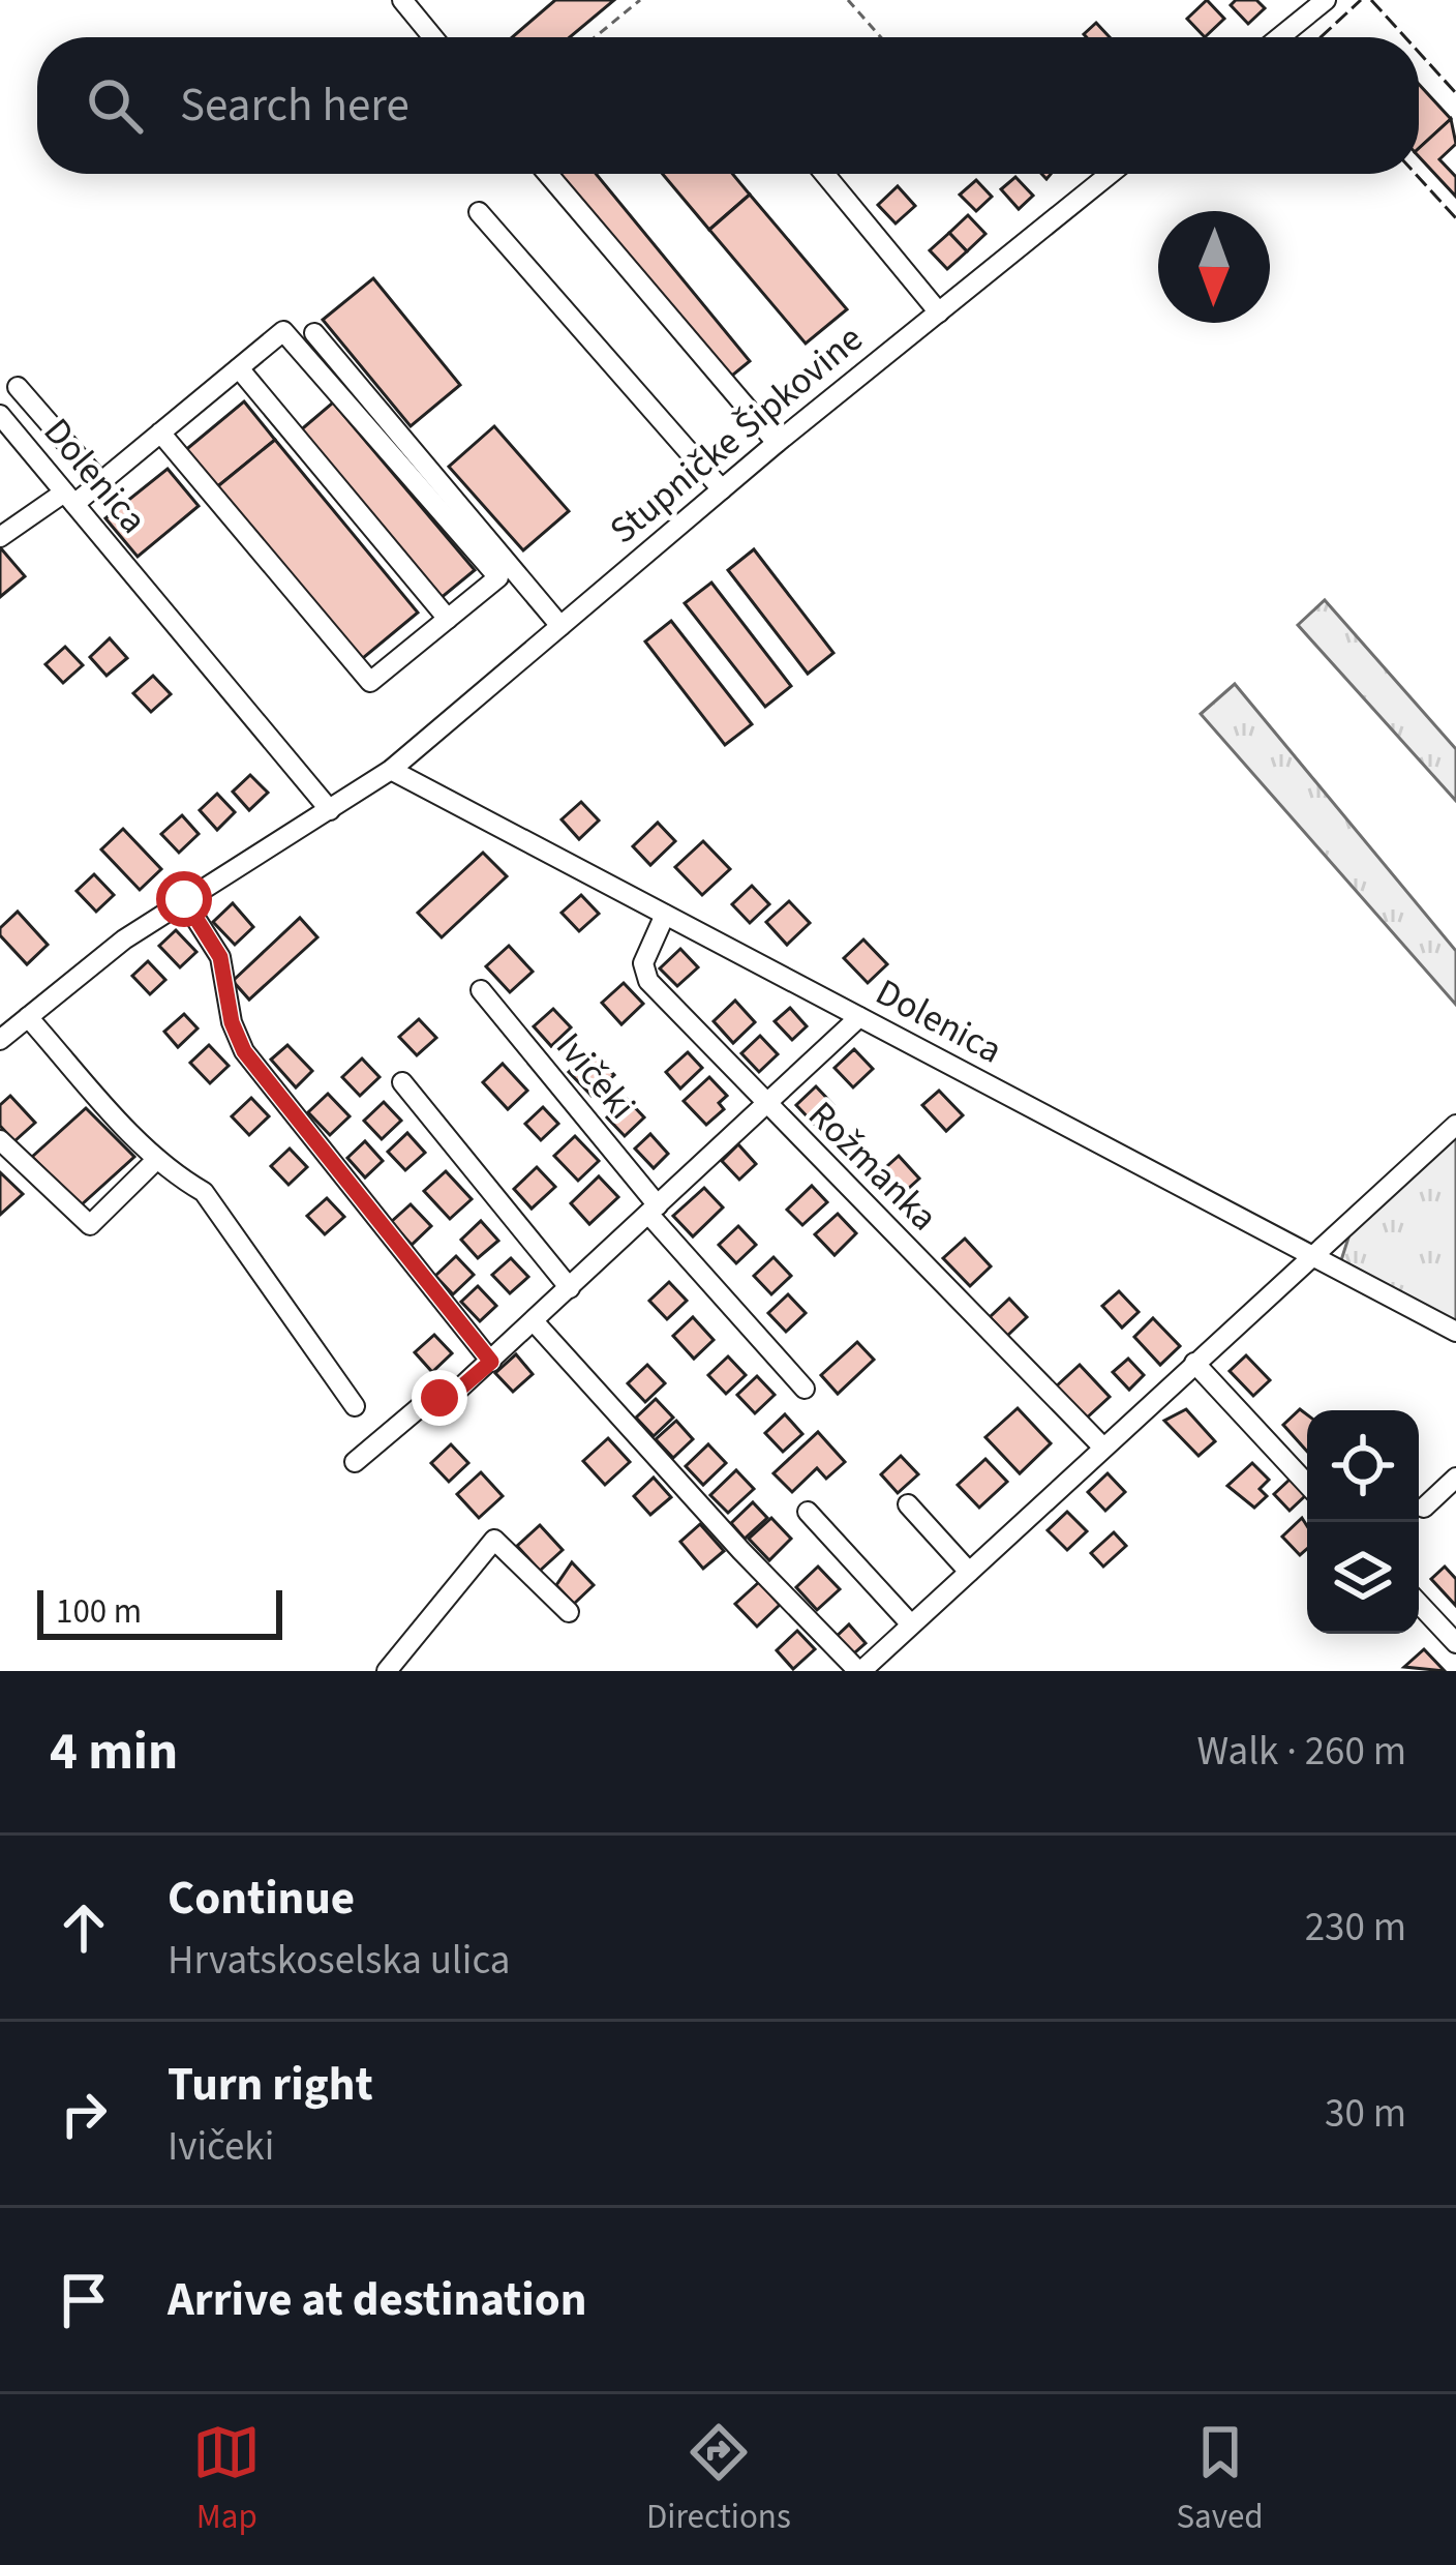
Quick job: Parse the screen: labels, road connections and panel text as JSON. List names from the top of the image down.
{
  "streets": {
    "street": [
      "Stupničke Šipkovine",
      "Dolenica",
      "Ivičeki",
      "Rožmanka"
    ]
  },
  "crossings": [
    ["Stupničke Šipkovine", "Dolenica"],
    ["Dolenica", "Rožmanka"]
  ],
  "scale_bar": "100 m",
  "north": "bottom",
  "page": {
    "search": "Search here",
    "scale": "100 m",
    "heading": ["4 min", "Walk · 260 m"],
    "list": [
      ["Continue", "Hrvatskoselska ulica", "230 m"],
      ["Turn right", "Ivičeki", "30 m"],
      "Arrive at destination"
    ],
    "nav": ["Map", "Directions", "Saved"]
  }
}
